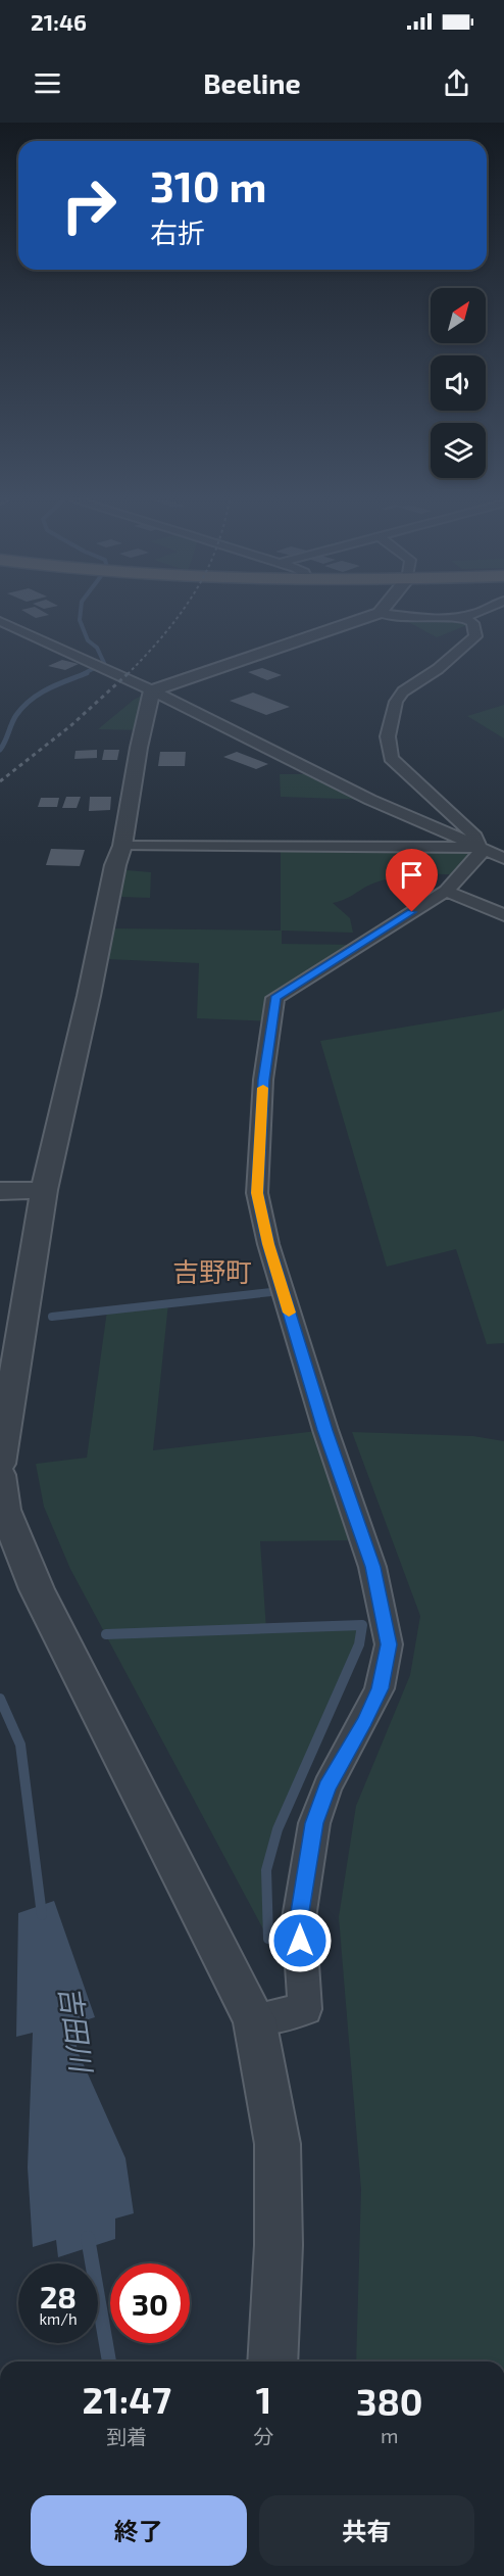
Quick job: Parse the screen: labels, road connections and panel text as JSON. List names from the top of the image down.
{
  "districts": ["吉野町"],
  "water": ["吉田川"],
  "north": "top right",
  "page": {
    "status": "21:46",
    "header": "Beeline",
    "turn": ["310 m", "右折"],
    "speed": "28 km/h",
    "limit": "30",
    "eta": [
      "21:47",
      "到着",
      "1",
      "分",
      "380",
      "m"
    ],
    "buttons": ["終了", "共有"]
  }
}
